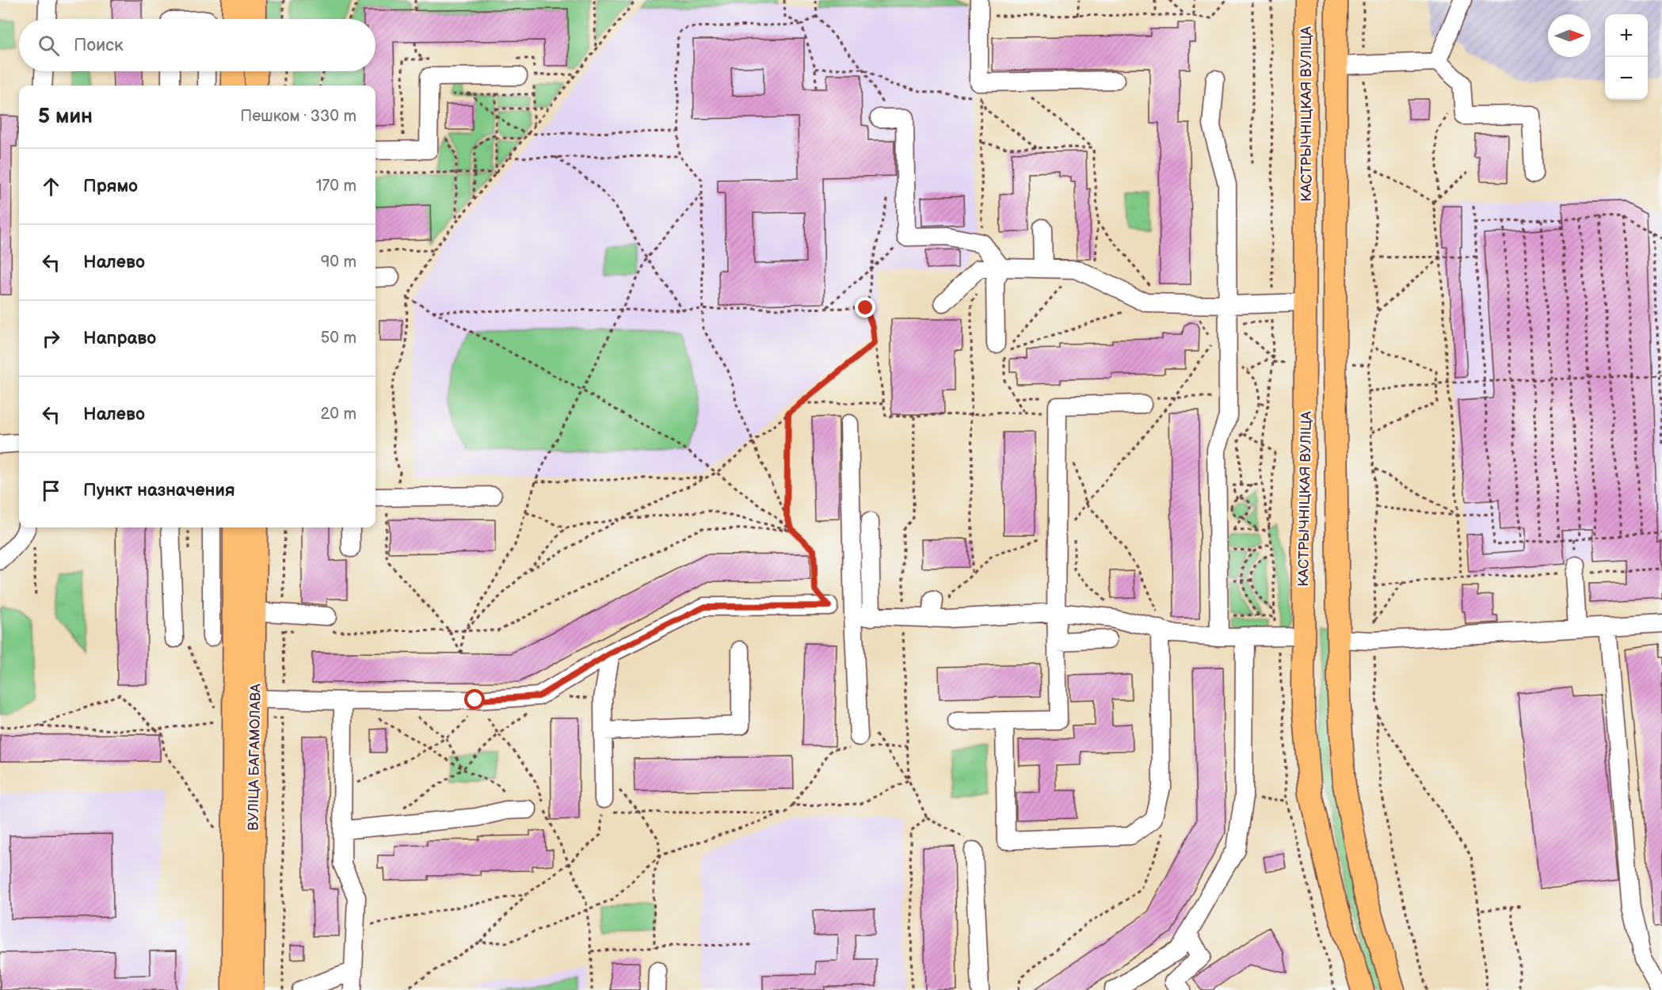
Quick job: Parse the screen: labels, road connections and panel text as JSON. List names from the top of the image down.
{
  "streets": {
    "main road": ["КАСТРЫЧНІЦКАЯ ВУЛІЦА", "ВУЛІЦА БАГАМОЛАВА"]
  },
  "north": "right",
  "page": {
    "map_buttons": ["+", "−"],
    "search": "Поиск",
    "heading": ["5 мин", "Пешком · 330 m"],
    "list": [
      ["Прямо", "170 m"],
      ["Налево", "90 m"],
      ["Направо", "50 m"],
      ["Налево", "20 m"],
      "Пункт назначения"
    ]
  }
}
